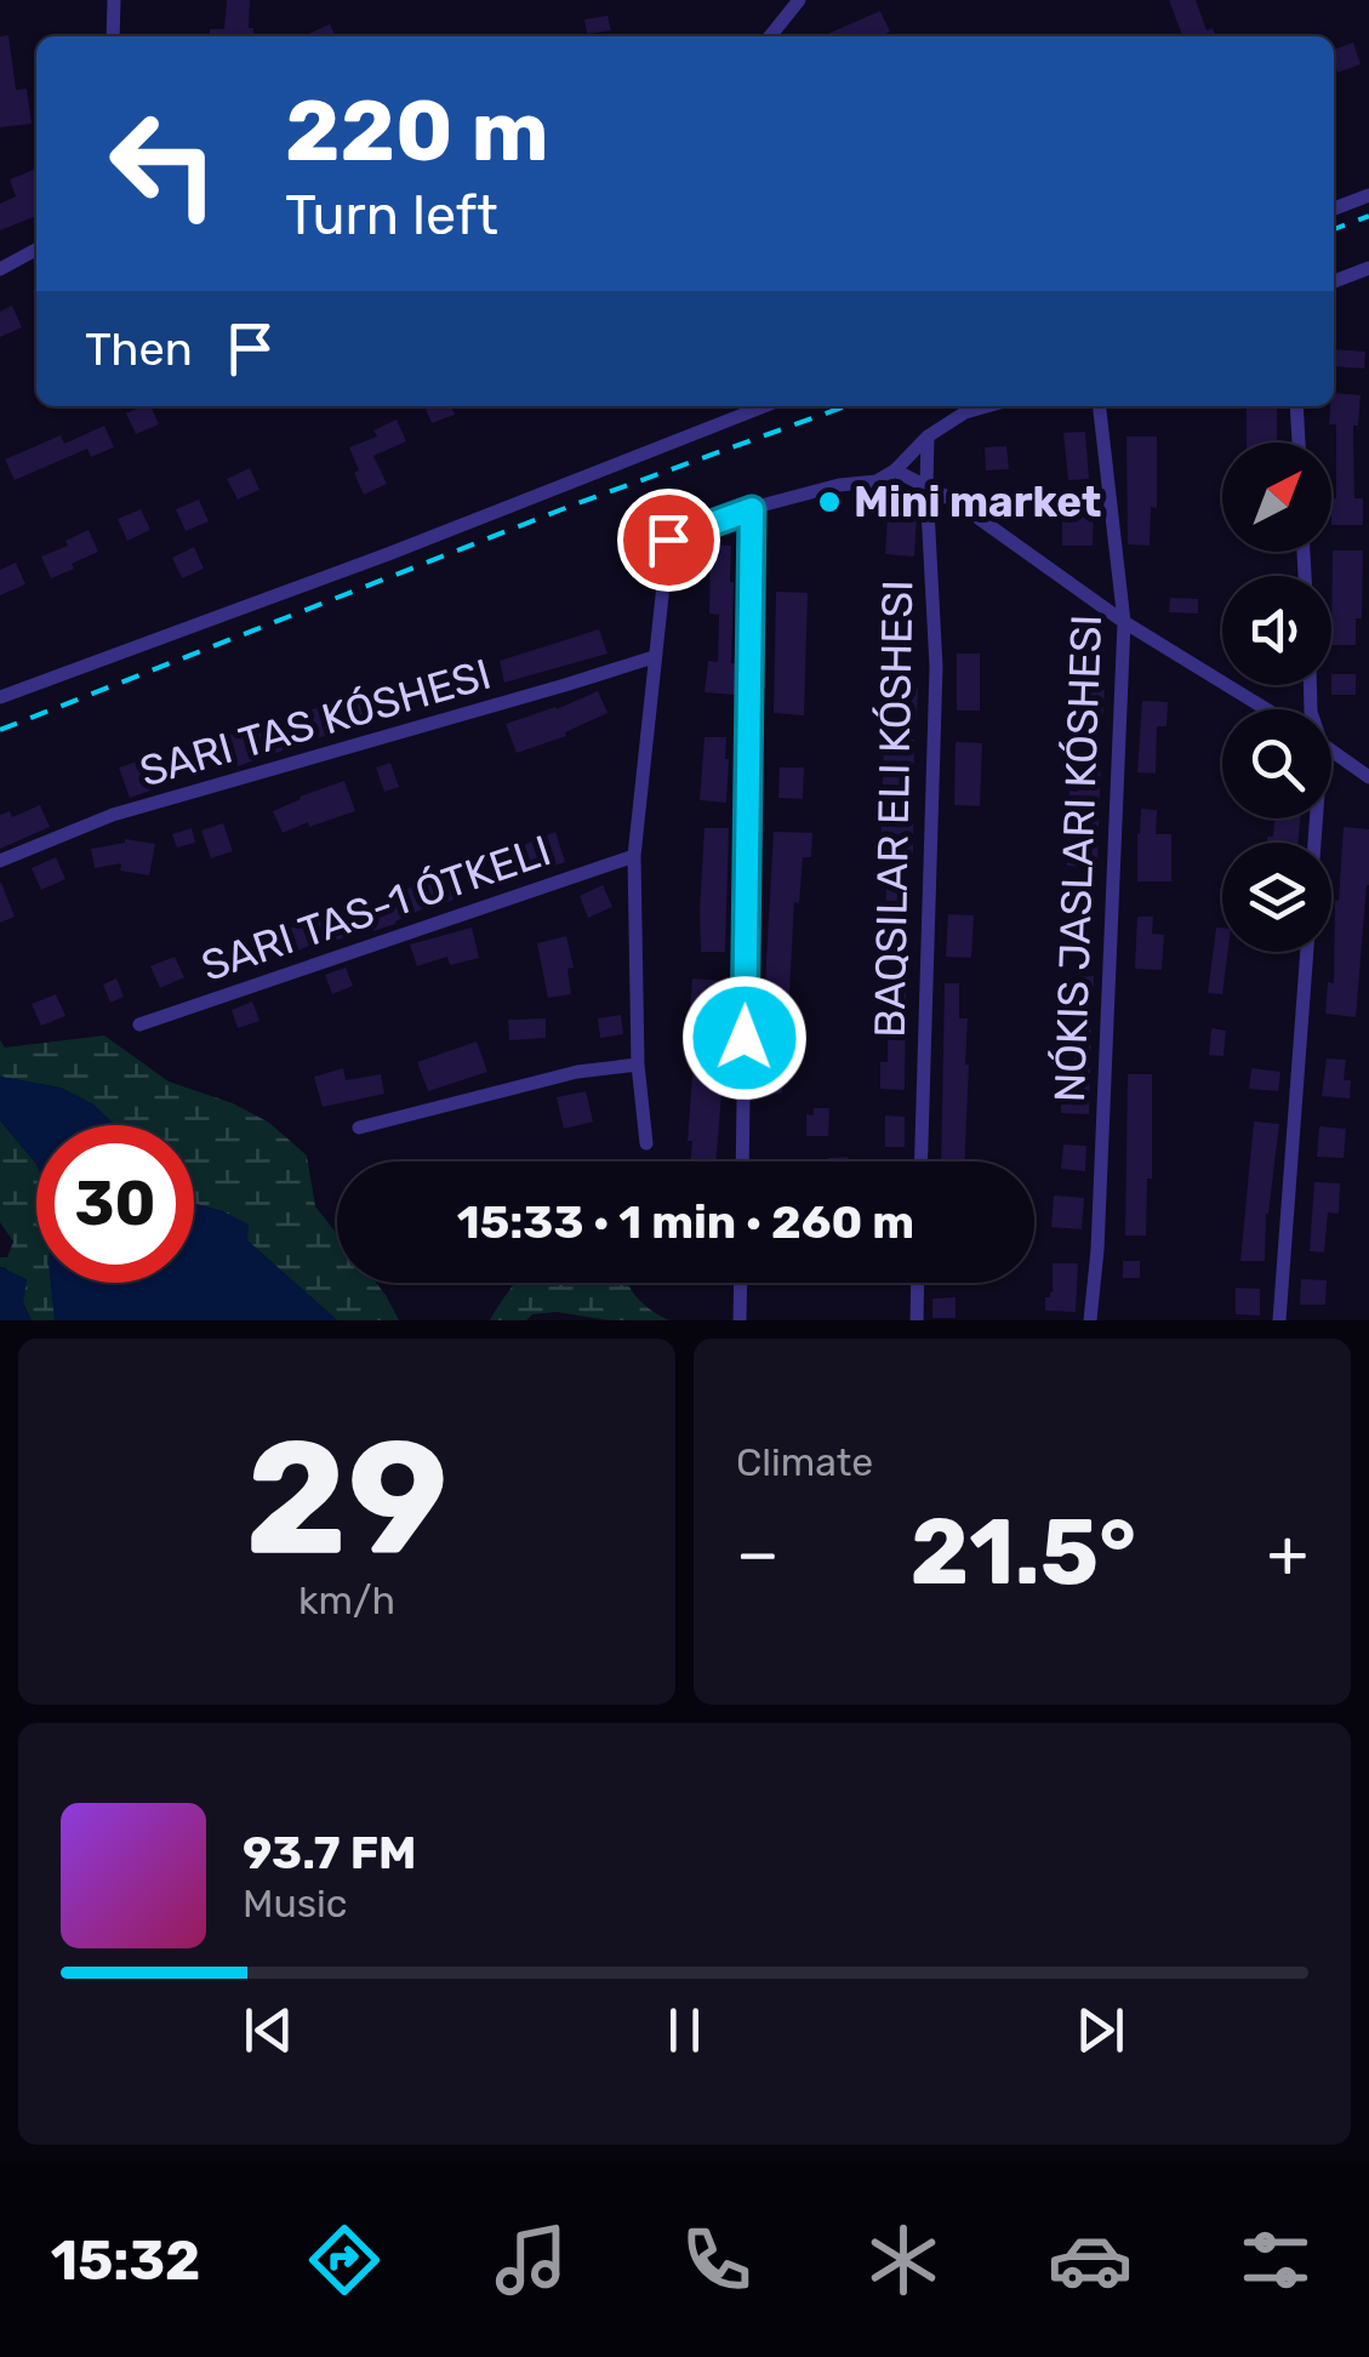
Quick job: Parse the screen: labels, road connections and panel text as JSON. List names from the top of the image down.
{
  "places": ["Mini market"],
  "north": "top right",
  "page": {
    "turn": ["220 m", "Turn left"],
    "then": "Then",
    "limit": "30",
    "trip": "15:33 · 1 min · 260 m",
    "tile": [
      ["29", "km/h"],
      "Climate"
    ],
    "heat": ["−", "21.5°", "+"],
    "song": ["93.7 FM", "Music"],
    "tabs": "15:32"
  }
}
